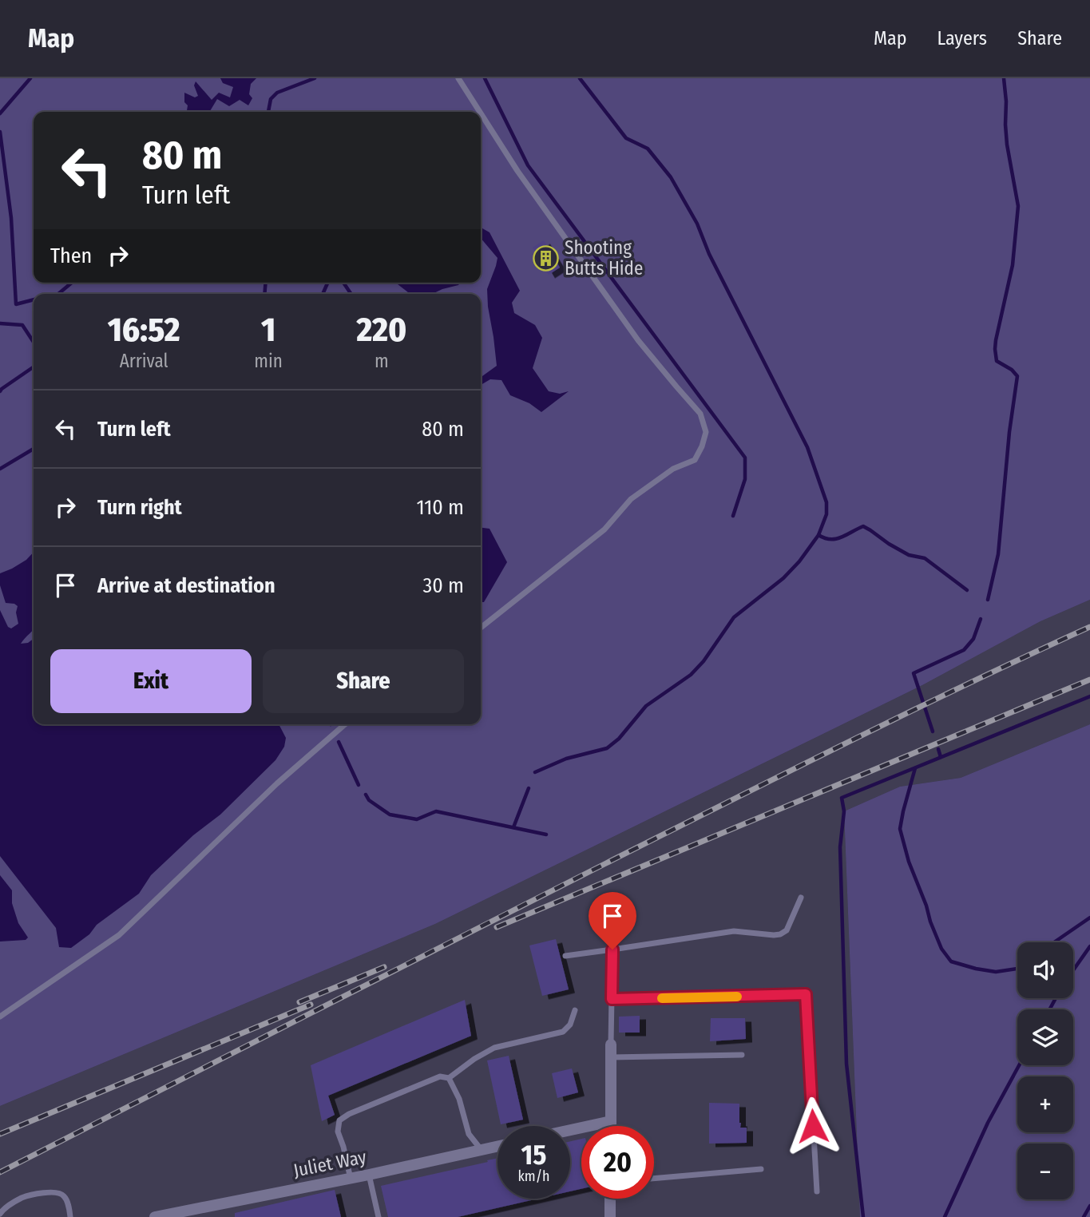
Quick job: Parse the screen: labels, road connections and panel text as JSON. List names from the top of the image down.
{
  "streets": {
    "street": ["Juliet Way"]
  },
  "places": {
    "building": ["Shooting Butts Hide"]
  },
  "page": {
    "header": "Map",
    "nav": ["Map", "Layers", "Share"],
    "turn": ["80 m", "Turn left"],
    "then": "Then",
    "eta": [
      "16:52",
      "Arrival",
      "1",
      "min",
      "220",
      "m"
    ],
    "list": [
      {
        "name": "Turn left",
        "value": "80 m"
      },
      {
        "name": "Turn right",
        "value": "110 m"
      },
      {
        "name": "Arrive at destination",
        "value": "30 m"
      }
    ],
    "buttons": ["Exit", "Share"],
    "map_buttons": ["+", "−"],
    "speed": "15 km/h",
    "limit": "20"
  }
}
